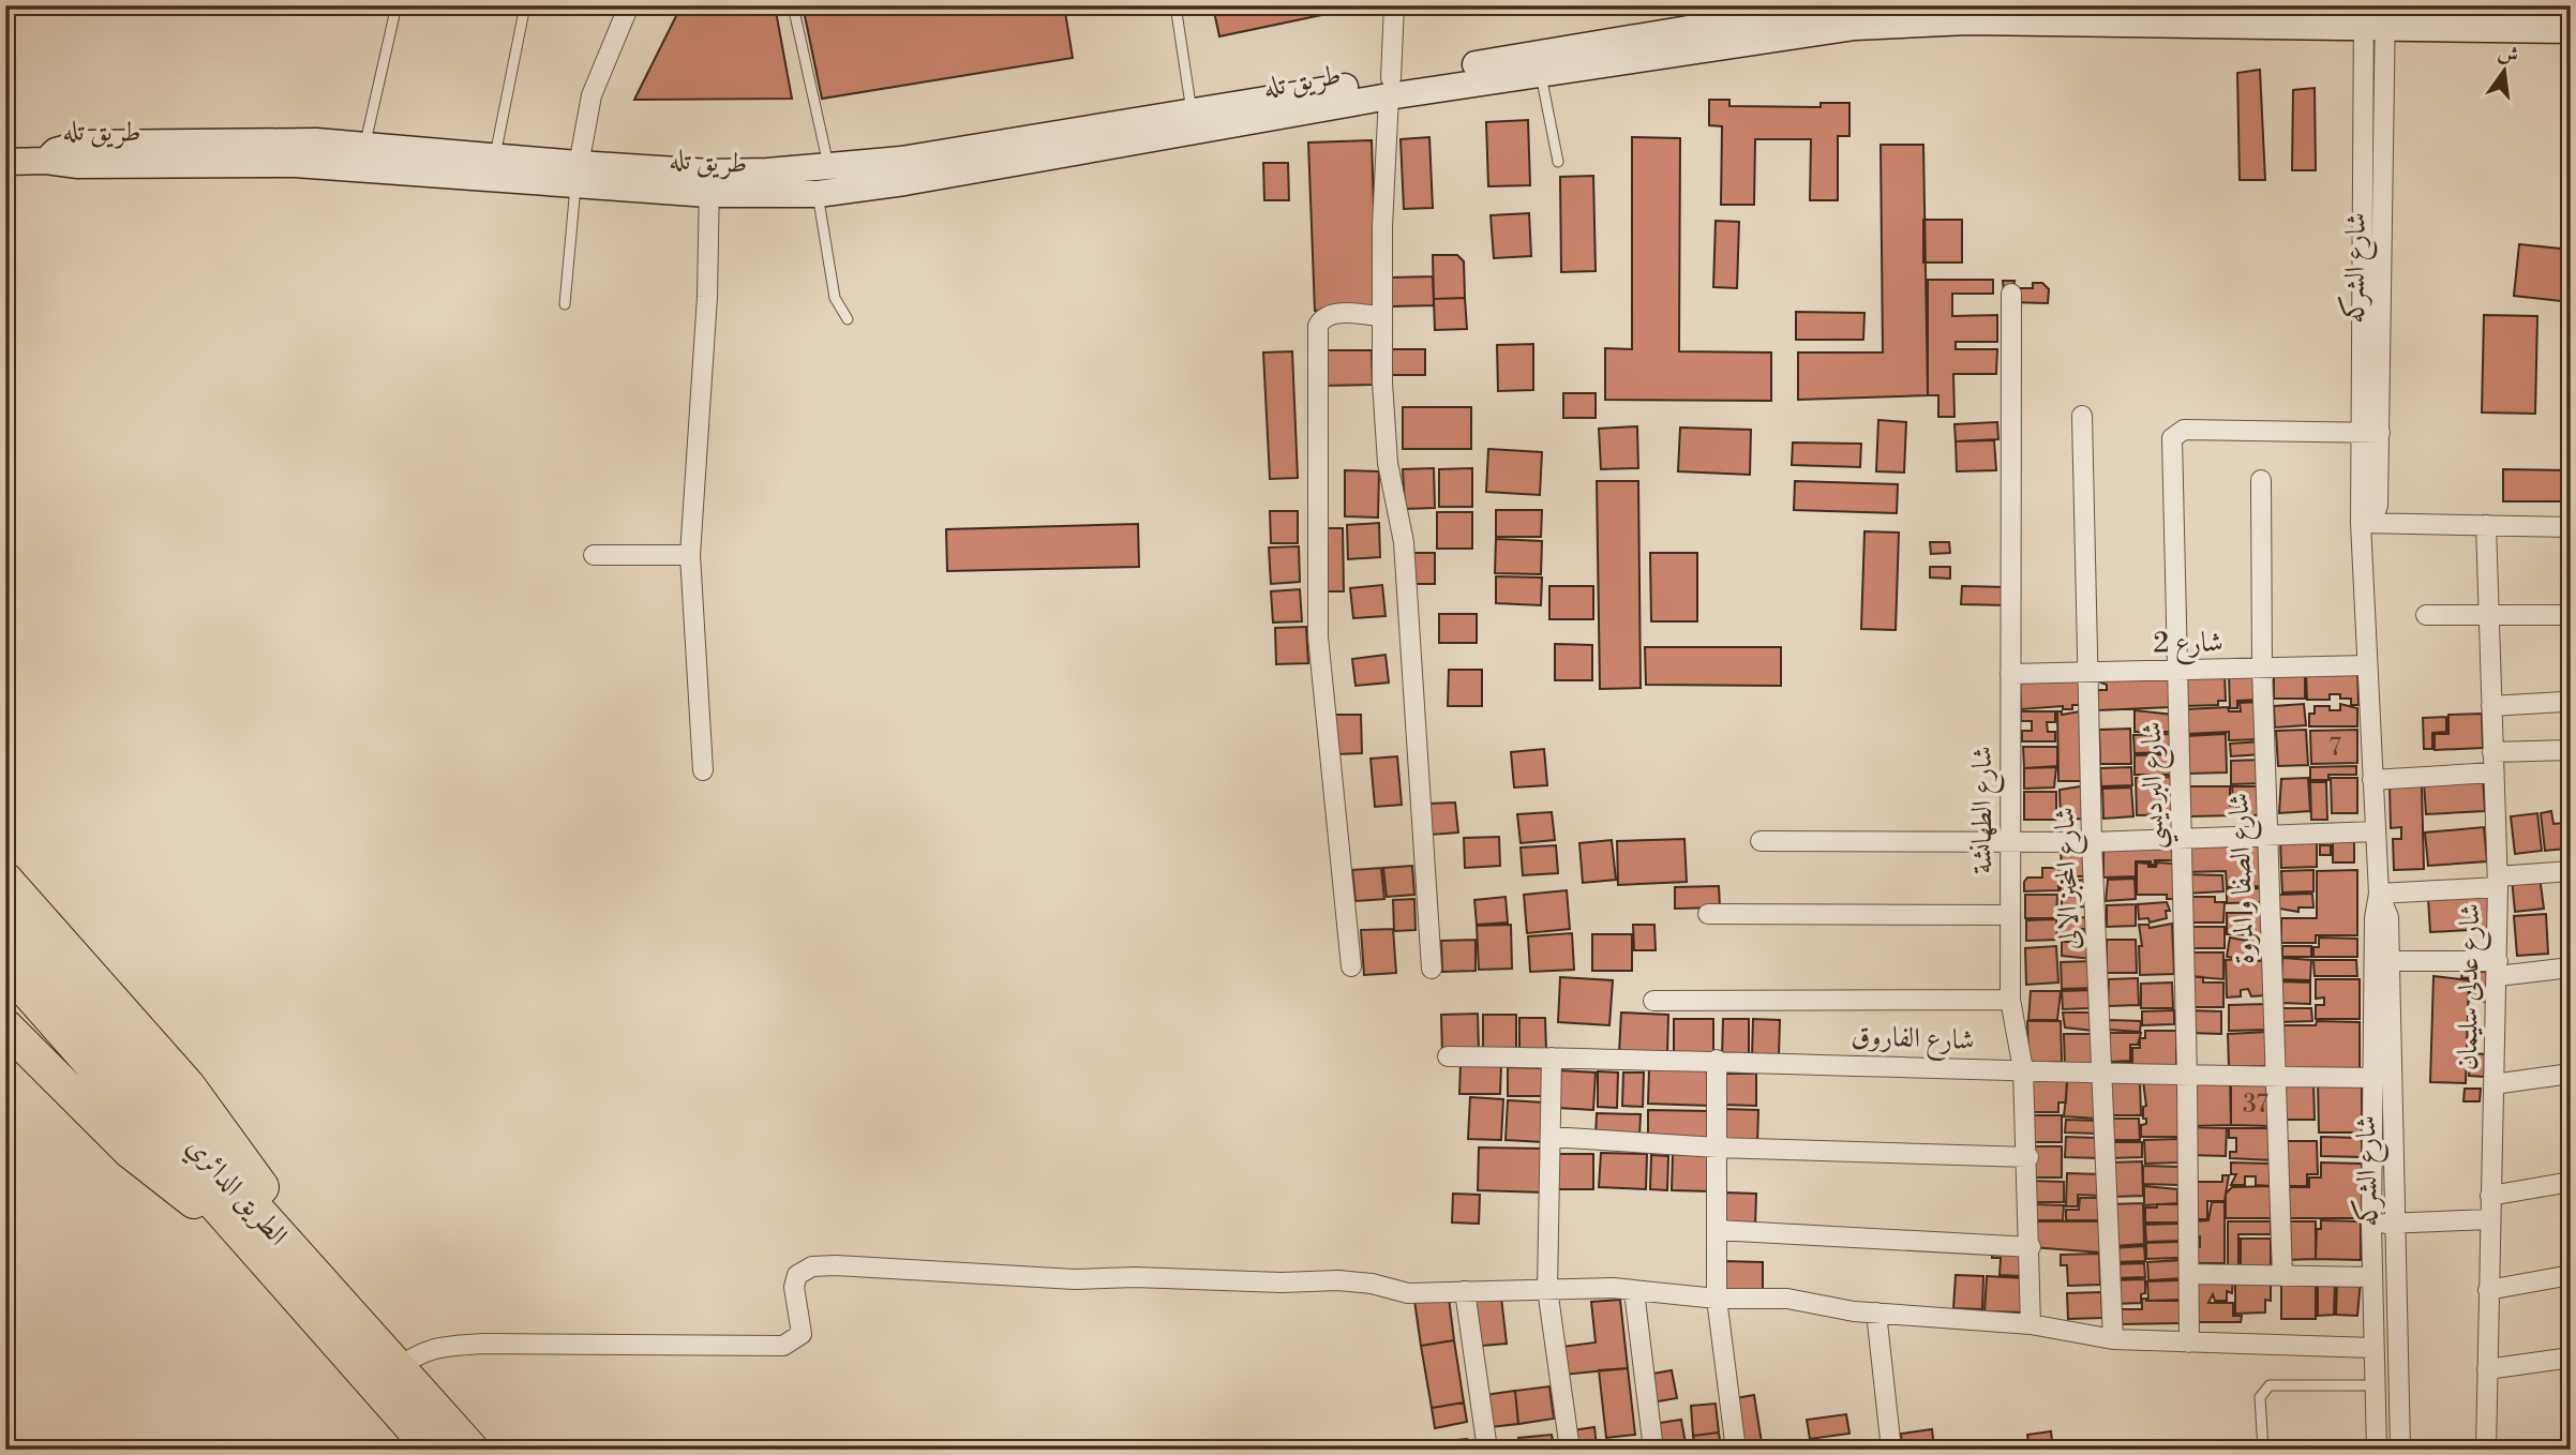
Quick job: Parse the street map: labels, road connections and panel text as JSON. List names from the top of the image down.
{
  "streets": {
    "highway": ["الطريق الدائري"],
    "main road": ["طريق تله"],
    "street": [
      "شارع الشركه",
      "شارع 2",
      "شارع البرديسي",
      "شارع الطهانشة",
      "شارع المخبز الالى",
      "شارع الصفا و المروة",
      "شارع عدلى سليمان",
      "شارع الفاروق"
    ]
  },
  "crossings": [
    ["طريق تله", "شارع الشركه"],
    ["شارع الشركه", "شارع 2"],
    ["شارع الشركه", "شارع البرديسي"],
    ["شارع الشركه", "شارع الفاروق"],
    ["شارع 2", "شارع البرديسي"],
    ["شارع 2", "شارع الطهانشة"],
    ["شارع 2", "شارع المخبز الالى"],
    ["شارع 2", "شارع الصفا و المروة"],
    ["شارع البرديسي", "شارع الفاروق"],
    ["شارع الطهانشة", "شارع الفاروق"],
    ["شارع المخبز الالى", "شارع الفاروق"],
    ["شارع الصفا و المروة", "شارع الفاروق"]
  ],
  "house_numbers": ["7", "37"],
  "north": "top"
}
